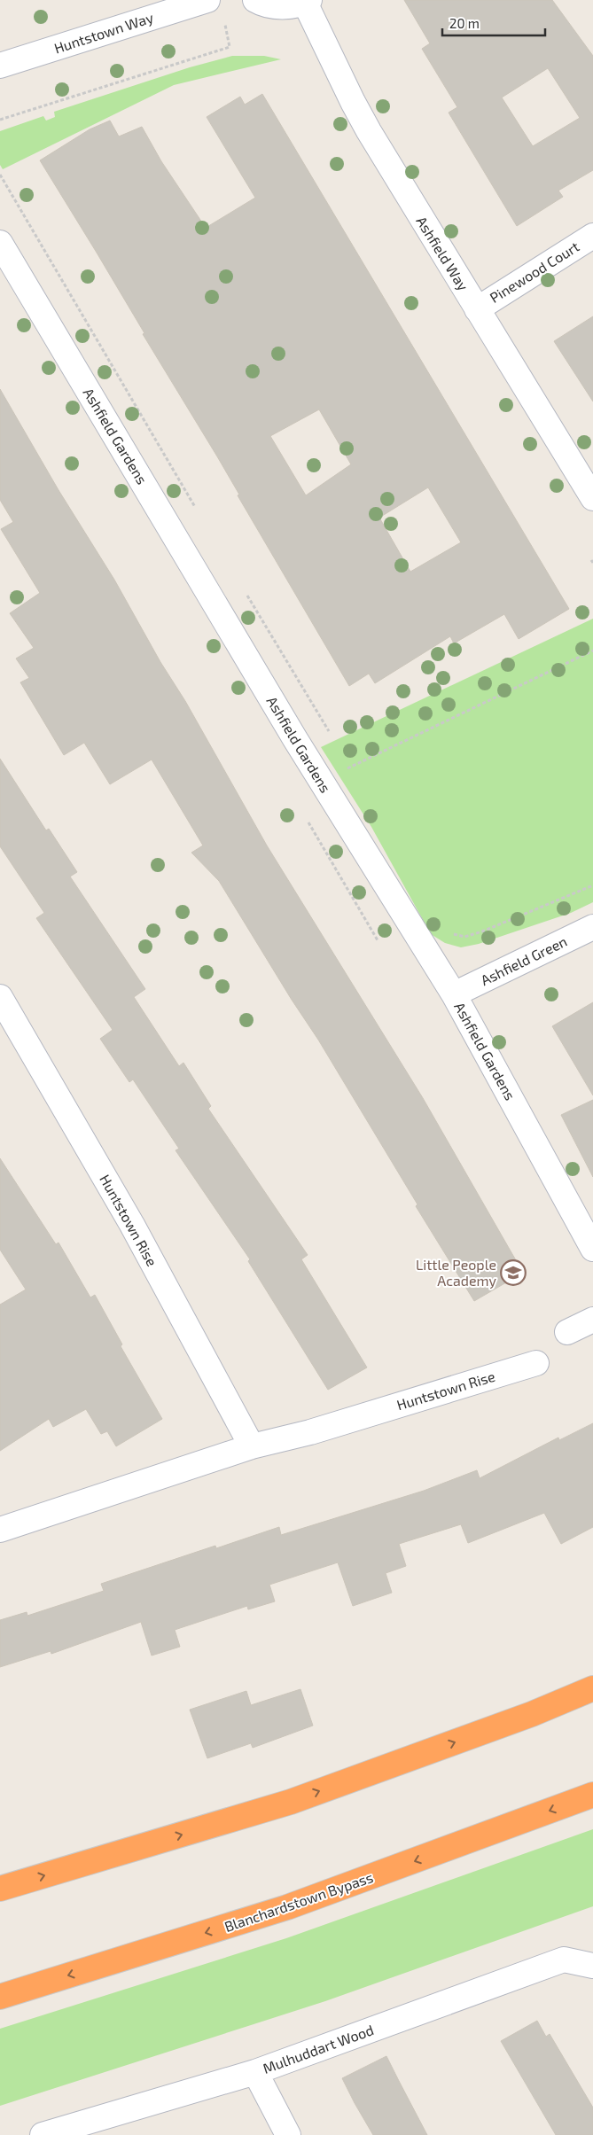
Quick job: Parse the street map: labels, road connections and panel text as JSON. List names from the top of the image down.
{
  "streets": {
    "highway": ["Blanchardstown Bypass"],
    "street": [
      "Huntstown Way",
      "Ashfield Way",
      "Pinewood Court",
      "Ashfield Gardens",
      "Ashfield Green",
      "Huntstown Rise",
      "Mulhuddart Wood"
    ]
  },
  "crossings": [
    ["Ashfield Way", "Pinewood Court"],
    ["Ashfield Gardens", "Ashfield Green"]
  ],
  "places": {
    "school or university": ["Little People Academy"]
  },
  "scale_bar": "20 m"
}
